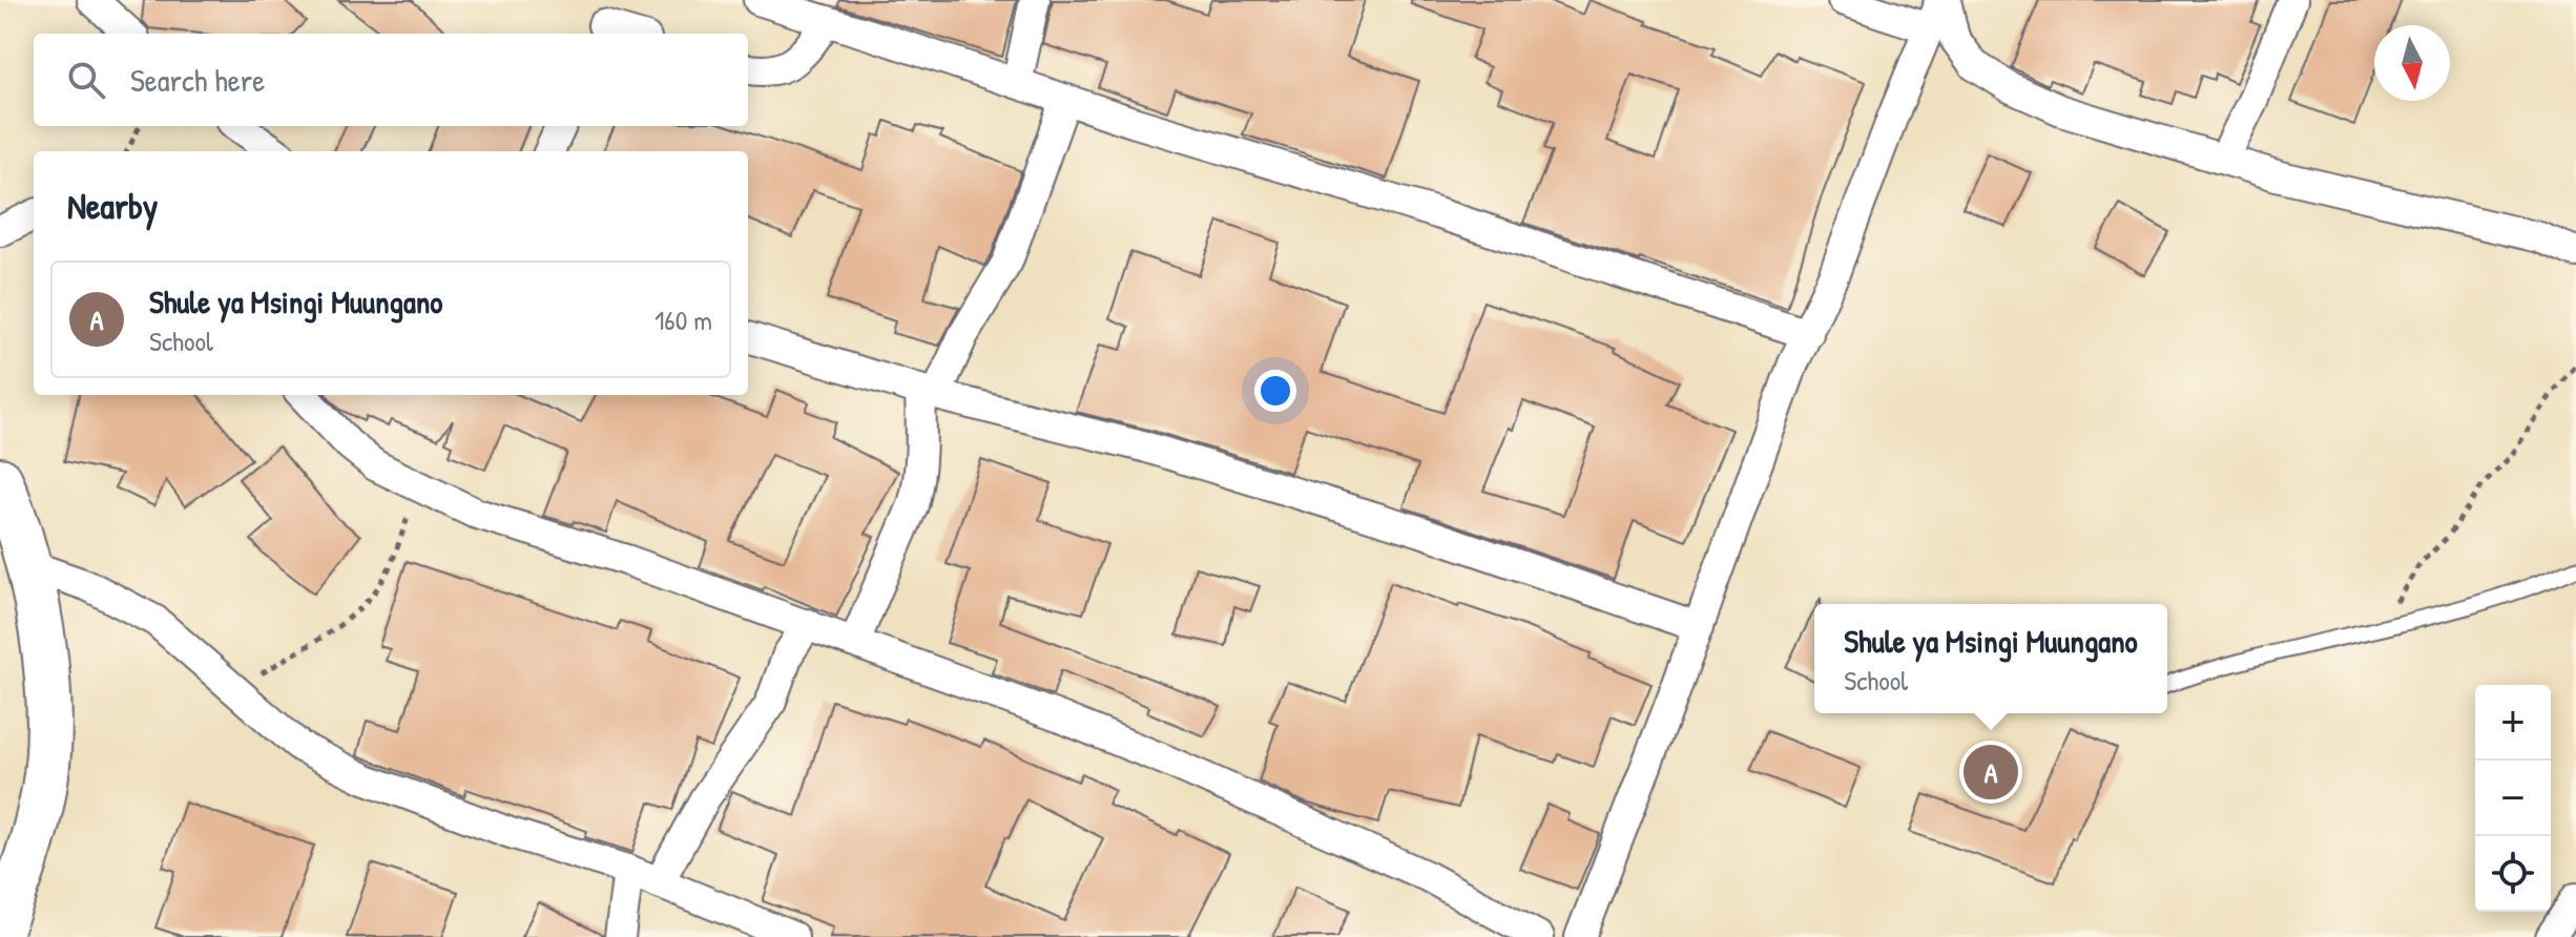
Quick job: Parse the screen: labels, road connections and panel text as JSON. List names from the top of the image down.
{
  "north": "bottom",
  "page": {
    "search": "Search here",
    "heading": "Nearby",
    "list": [
      {
        "mark": "A",
        "name": "Shule ya Msingi Muungano",
        "note": "School",
        "value": "160 m"
      }
    ],
    "popup": ["Shule ya Msingi Muungano", "School"],
    "map_buttons": ["+", "−"],
    "pins": "A"
  }
}
